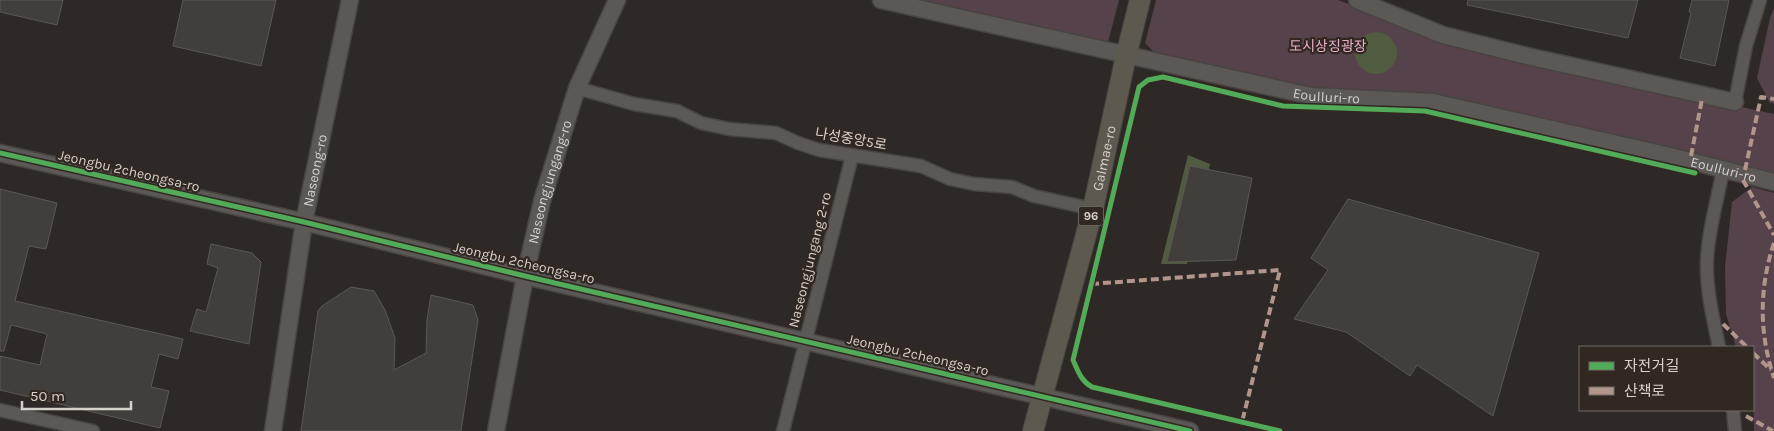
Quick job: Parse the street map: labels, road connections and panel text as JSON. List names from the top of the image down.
{
  "streets": {
    "main road": ["Galmae-ro", "96"],
    "street": [
      "Eoulluri-ro",
      "나성중앙5로",
      "Naseong-ro",
      "Jeongbu 2cheongsa-ro",
      "Naseongjungang-ro",
      "Naseongjungang 2-ro"
    ]
  },
  "crossings": [
    ["Eoulluri-ro", "Galmae-ro"],
    ["나성중앙5로", "Galmae-ro"],
    ["나성중앙5로", "Naseongjungang-ro"],
    ["나성중앙5로", "Naseongjungang 2-ro"],
    ["Galmae-ro", "Jeongbu 2cheongsa-ro"],
    ["Naseong-ro", "Jeongbu 2cheongsa-ro"],
    ["Jeongbu 2cheongsa-ro", "Naseongjungang-ro"],
    ["Jeongbu 2cheongsa-ro", "Naseongjungang 2-ro"]
  ],
  "parks": ["도시상징광장"],
  "legend": ["자전거길", "산책로"],
  "scale_bar": "50 m"
}
